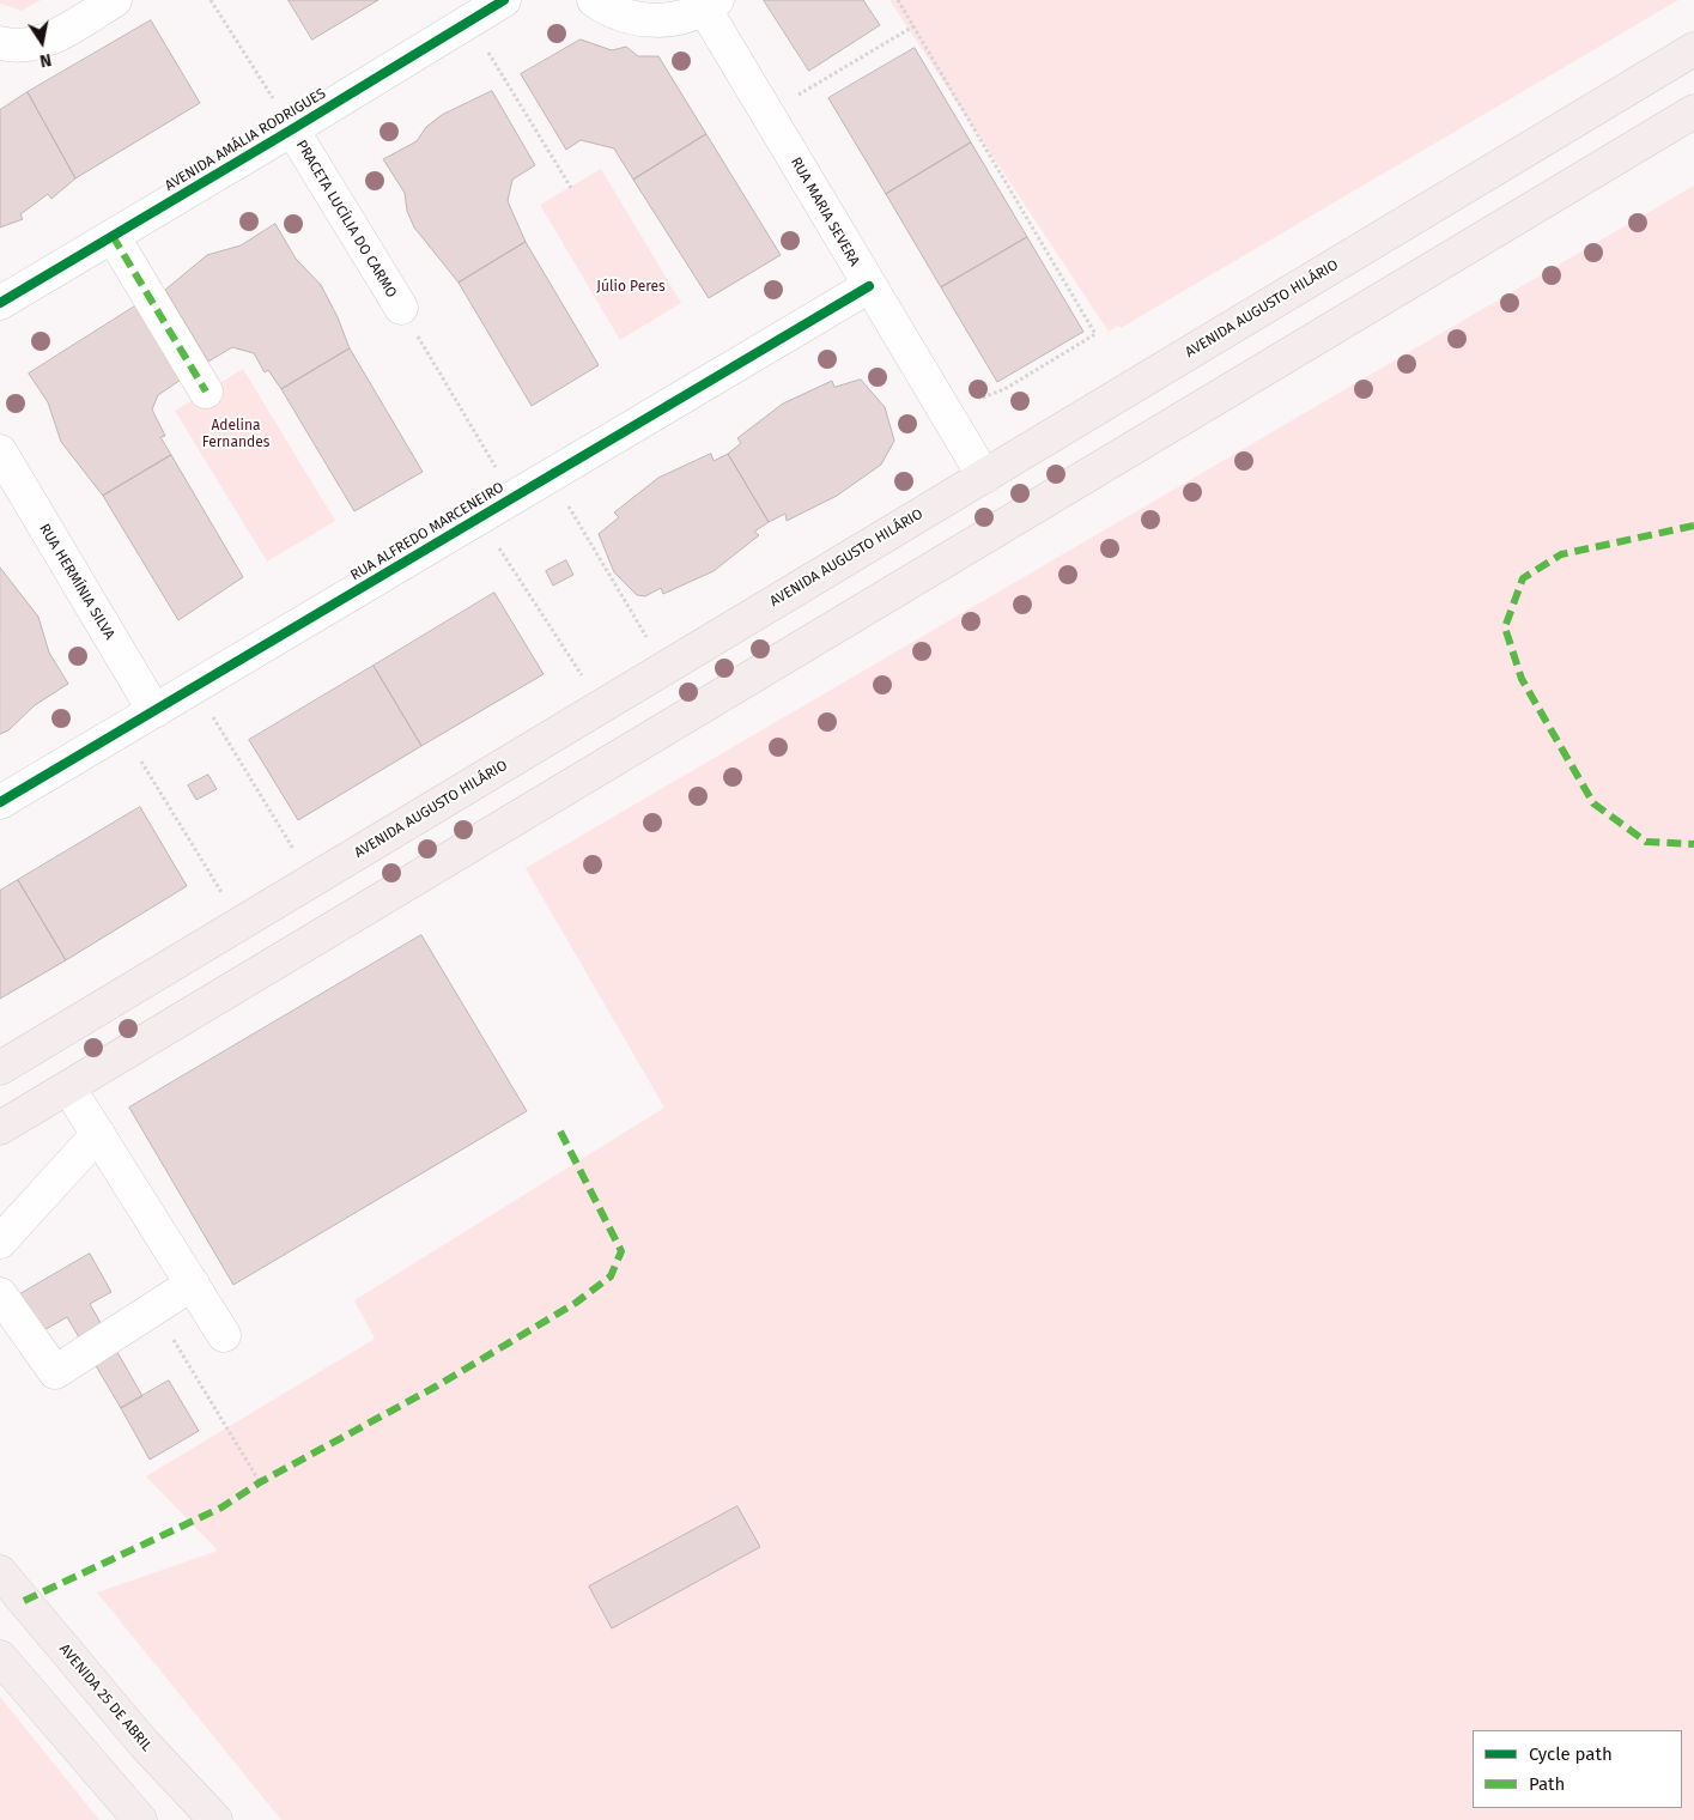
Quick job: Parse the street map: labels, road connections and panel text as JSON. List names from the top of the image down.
{
  "streets": {
    "main road": ["AVENIDA AUGUSTO HILÁRIO", "AVENIDA 25 DE ABRIL"],
    "street": [
      "AVENIDA AMÁLIA RODRIGUES",
      "RUA MARIA SEVERA",
      "PRACETA LUCÍLIA DO CARMO",
      "RUA ALFREDO MARCENEIRO",
      "RUA HERMÍNIA SILVA"
    ]
  },
  "crossings": [
    ["AVENIDA AMÁLIA RODRIGUES", "PRACETA LUCÍLIA DO CARMO"],
    ["RUA MARIA SEVERA", "AVENIDA AUGUSTO HILÁRIO"],
    ["RUA MARIA SEVERA", "RUA ALFREDO MARCENEIRO"],
    ["RUA ALFREDO MARCENEIRO", "RUA HERMÍNIA SILVA"]
  ],
  "parks": ["Júlio Peres", "Adelina Fernandes"],
  "legend": ["Cycle path", "Path"],
  "north": "bottom"
}
